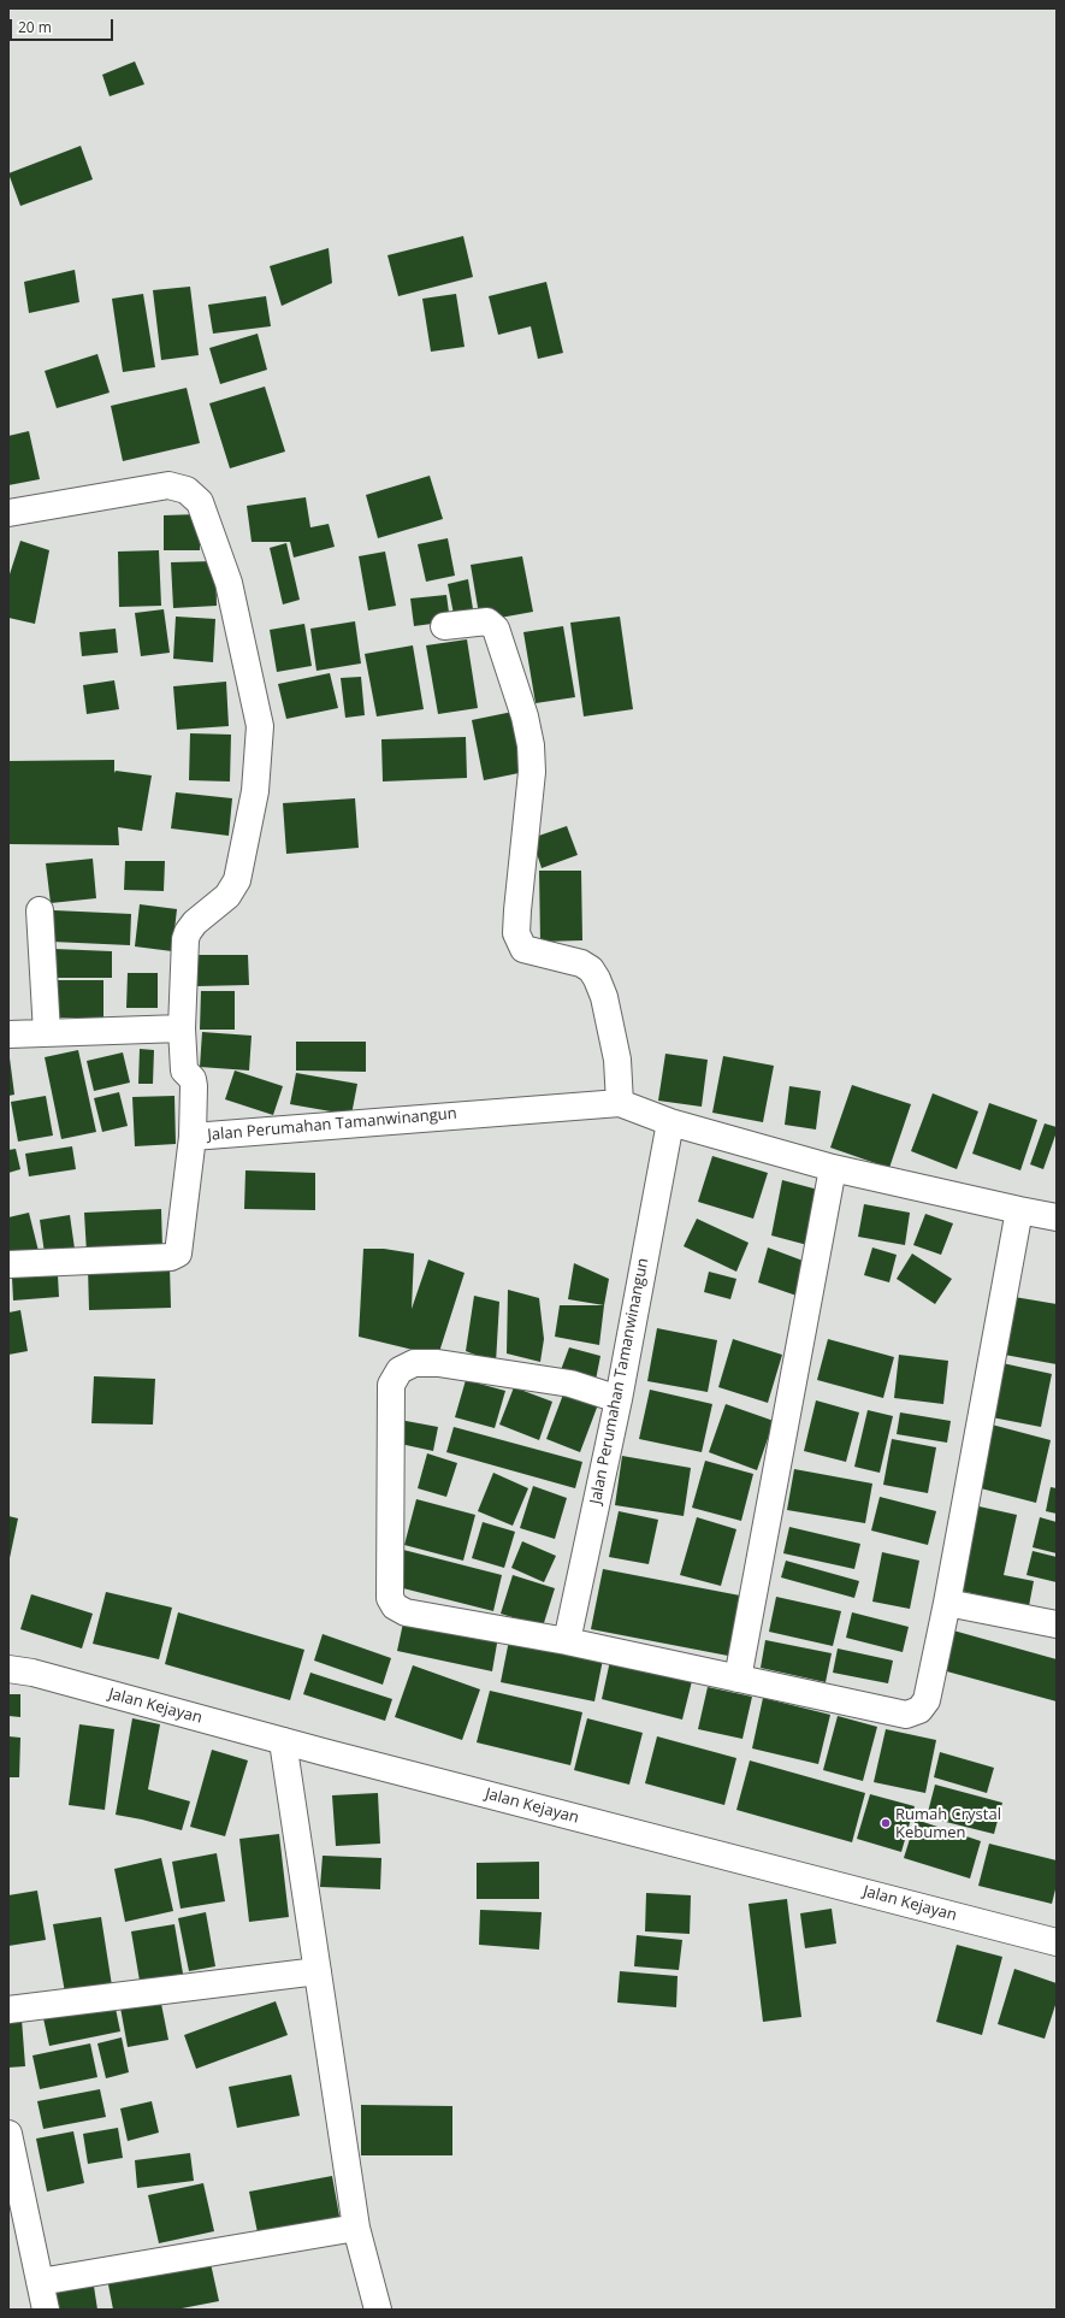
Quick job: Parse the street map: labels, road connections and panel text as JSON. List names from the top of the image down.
{
  "streets": {
    "street": ["Jalan Perumahan Tamanwinangun", "Jalan Kejayan"]
  },
  "places": ["Rumah Crystal Kebumen"],
  "scale_bar": "20 m"
}
